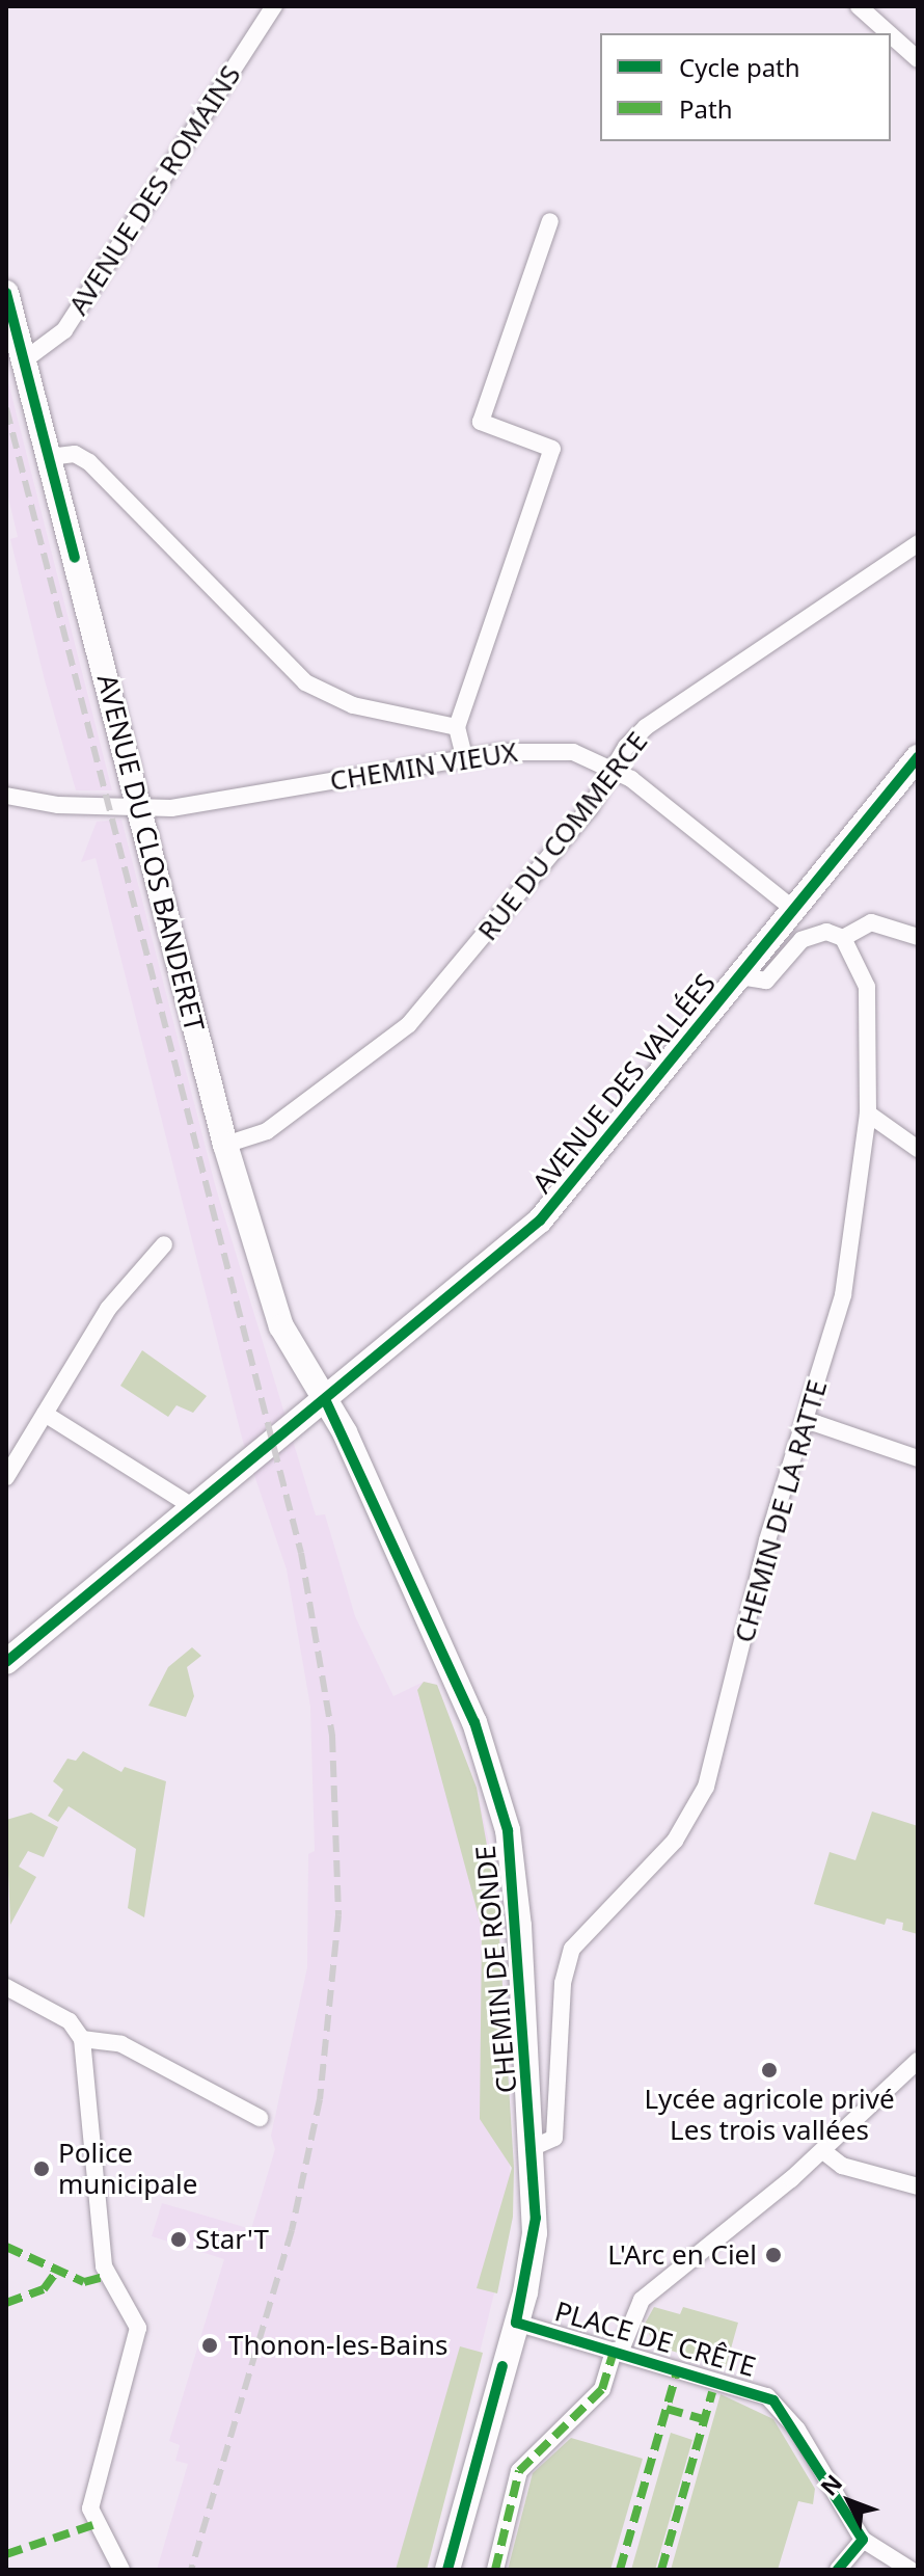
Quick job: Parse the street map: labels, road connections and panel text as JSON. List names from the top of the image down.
{
  "streets": {
    "main road": ["AVENUE DU CLOS BANDERET", "AVENUE DES VALLÉES", "CHEMIN DE RONDE"],
    "street": [
      "AVENUE DES ROMAINS",
      "CHEMIN VIEUX",
      "RUE DU COMMERCE",
      "CHEMIN DE LA RATTE",
      "PLACE DE CRÊTE"
    ]
  },
  "crossings": [
    ["AVENUE DES ROMAINS", "AVENUE DU CLOS BANDERET"],
    ["CHEMIN VIEUX", "RUE DU COMMERCE"],
    ["CHEMIN VIEUX", "AVENUE DU CLOS BANDERET"],
    ["CHEMIN VIEUX", "AVENUE DES VALLÉES"],
    ["RUE DU COMMERCE", "AVENUE DU CLOS BANDERET"],
    ["AVENUE DU CLOS BANDERET", "AVENUE DES VALLÉES"],
    ["AVENUE DU CLOS BANDERET", "CHEMIN DE RONDE"],
    ["AVENUE DES VALLÉES", "CHEMIN DE RONDE"],
    ["CHEMIN DE LA RATTE", "CHEMIN DE RONDE"],
    ["CHEMIN DE RONDE", "PLACE DE CRÊTE"]
  ],
  "places": [
    "Lycée agricole privé Les trois vallées",
    "Police municipale",
    "Star'T",
    "L'Arc en Ciel",
    "Thonon-les-Bains"
  ],
  "legend": ["Cycle path", "Path"],
  "north": "top left"
}
